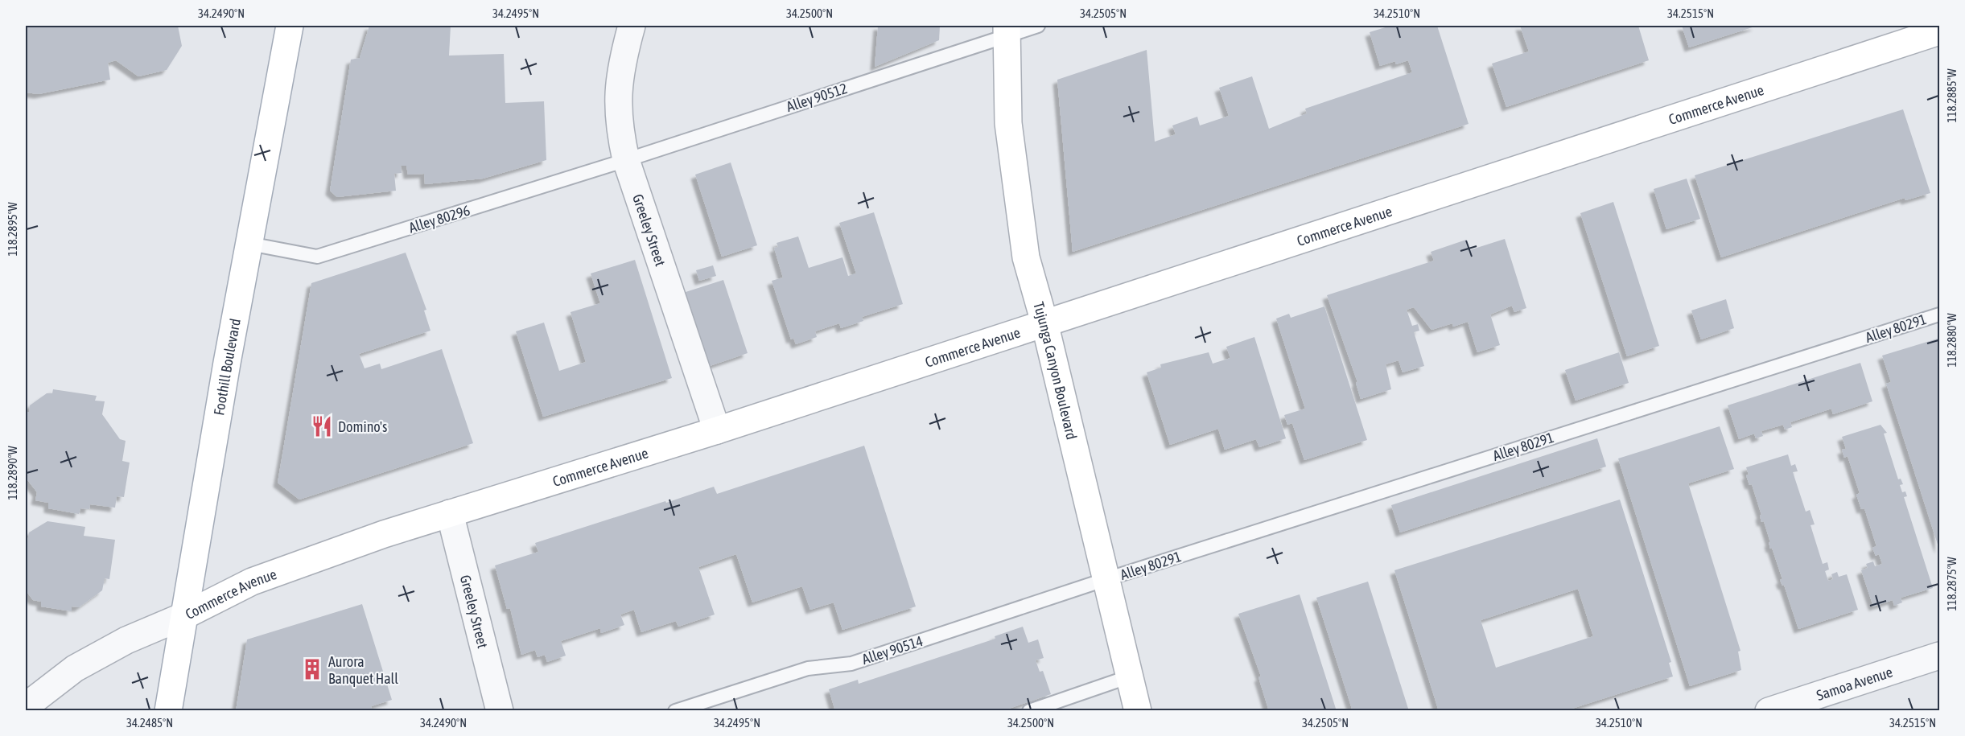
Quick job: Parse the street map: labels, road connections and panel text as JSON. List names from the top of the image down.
{
  "streets": {
    "street": [
      "Commerce Avenue",
      "Greeley Street",
      "Foothill Boulevard",
      "Tujunga Canyon Boulevard",
      "Samoa Avenue"
    ],
    "lane": [
      "Alley 90512",
      "Alley 80296",
      "Alley 80291",
      "Alley 90514"
    ]
  },
  "crossings": [
    ["Alley 90512", "Alley 80296"],
    ["Alley 90512", "Greeley Street"],
    ["Alley 90512", "Tujunga Canyon Boulevard"],
    ["Commerce Avenue", "Greeley Street"],
    ["Commerce Avenue", "Foothill Boulevard"],
    ["Commerce Avenue", "Tujunga Canyon Boulevard"],
    ["Alley 80296", "Greeley Street"],
    ["Alley 80296", "Foothill Boulevard"],
    ["Alley 80291", "Tujunga Canyon Boulevard"],
    ["Alley 80291", "Alley 90514"],
    ["Tujunga Canyon Boulevard", "Alley 90514"]
  ],
  "places": {
    "restaurant": ["Domino's"],
    "building": ["Aurora Banquet Hall"]
  },
  "coordinates": [
    "34.2490°N",
    "34.2495°N",
    "34.2500°N",
    "34.2505°N",
    "34.2510°N",
    "34.2515°N",
    "118.2885°W",
    "118.2895°W",
    "118.2880°W",
    "118.2890°W",
    "118.2875°W",
    "34.2485°N"
  ]
}
